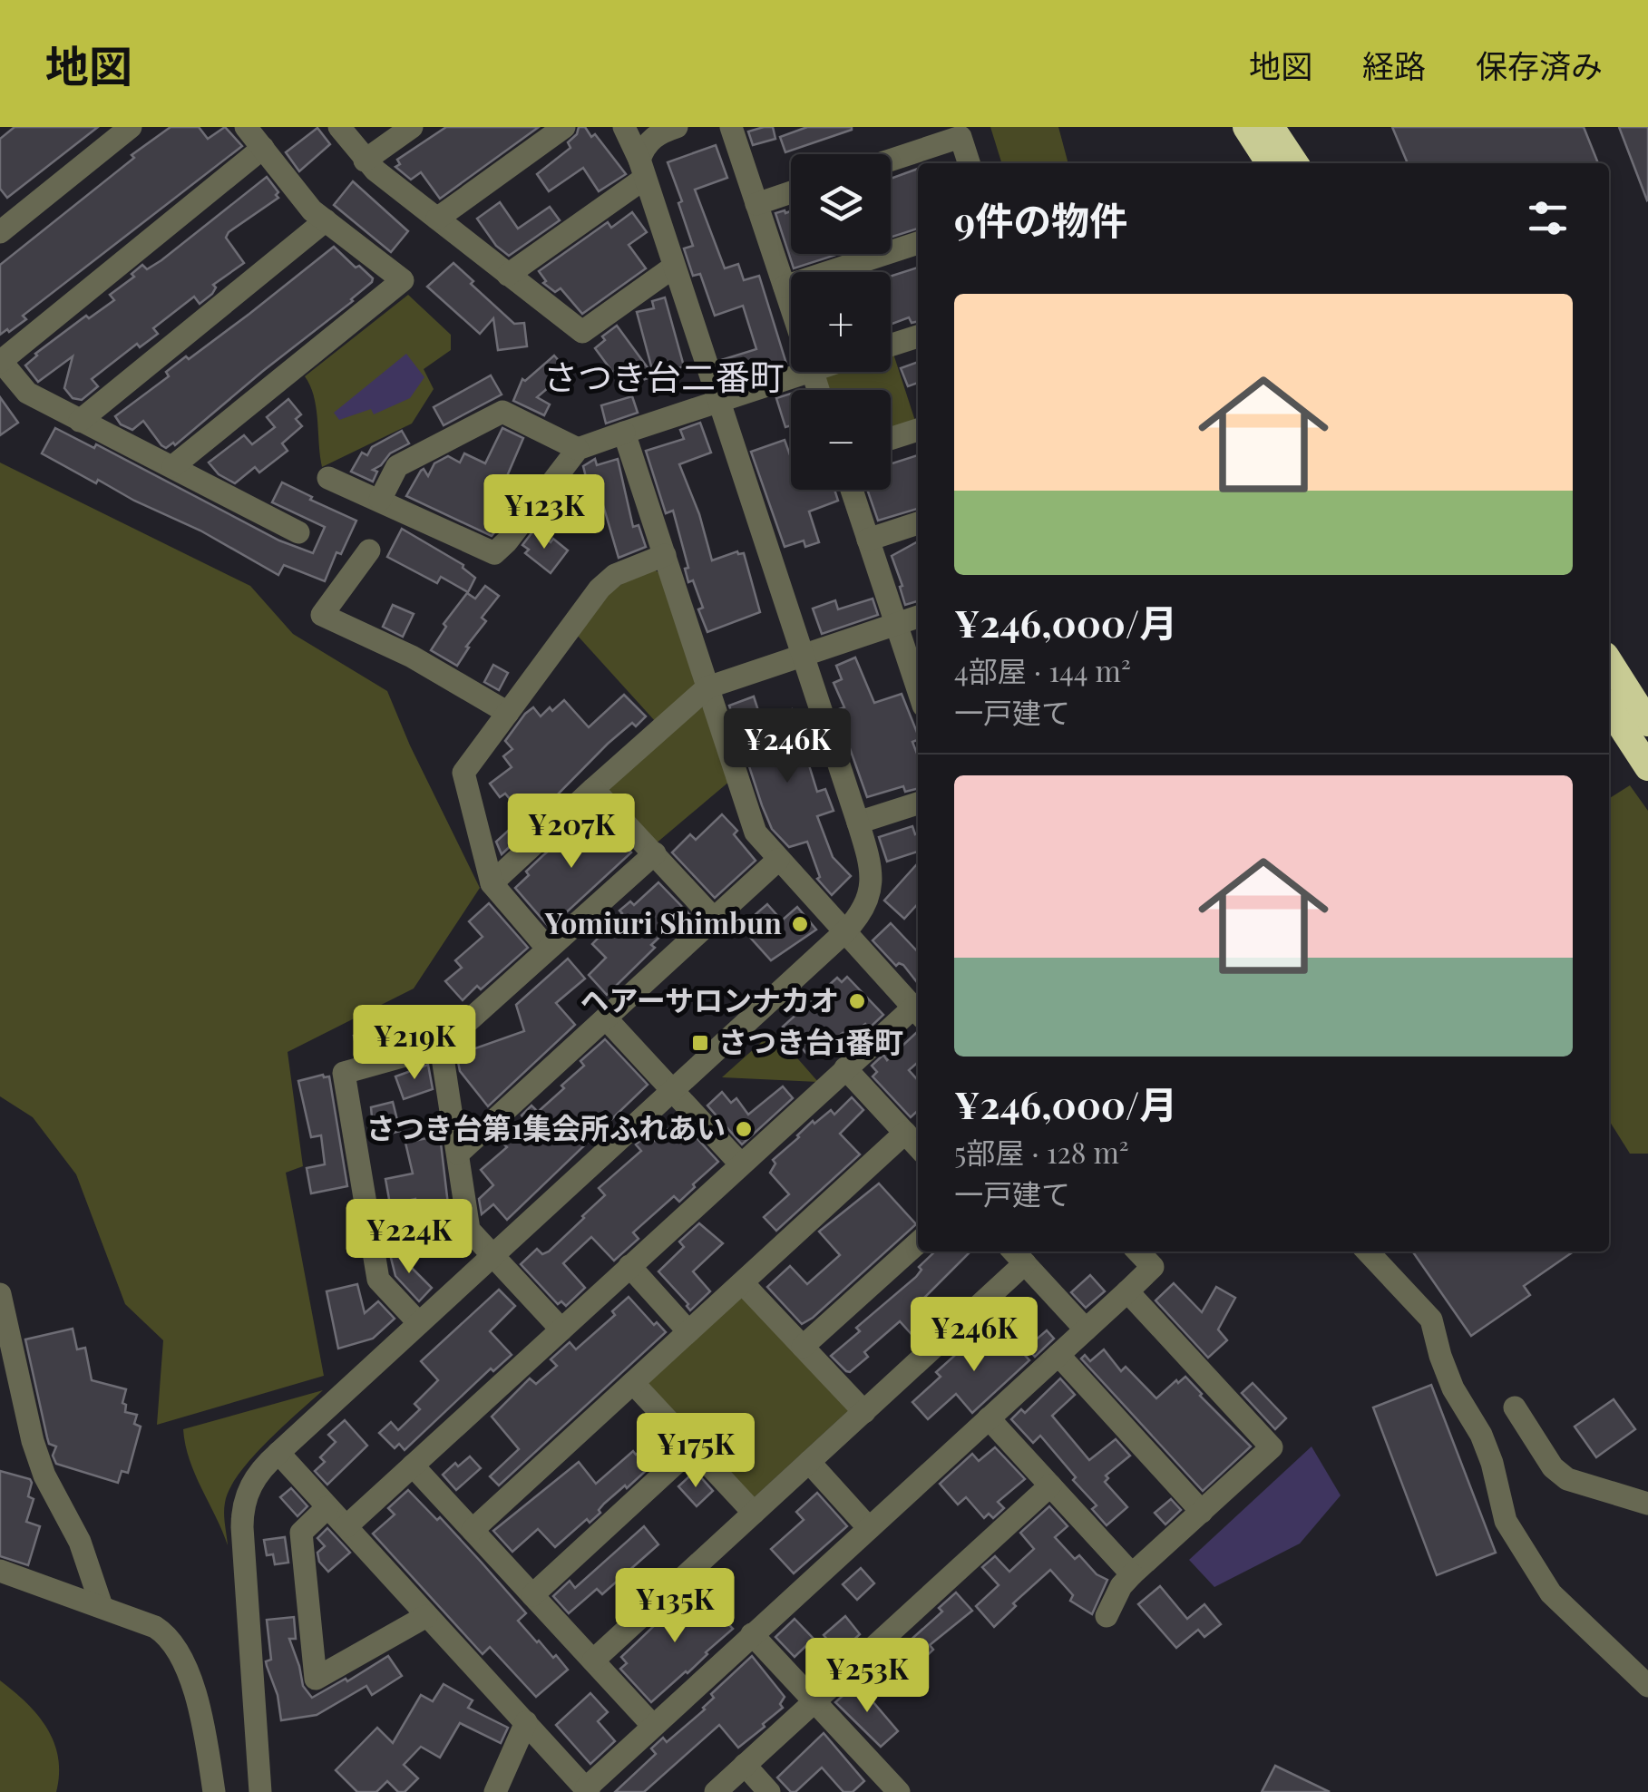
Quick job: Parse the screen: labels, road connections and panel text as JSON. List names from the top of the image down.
{
  "districts": ["さつき台二番町"],
  "places": {
    "other": ["Yomiuri Shimbun", "ヘアーサロンナカオ", "さつき台第1集会所ふれあい"],
    "transit": ["さつき台1番町"]
  },
  "page": {
    "header": "地図",
    "nav": ["地図", "経路", "保存済み"],
    "map_buttons": ["+", "−"],
    "heading": "9件の物件",
    "list": [
      {
        "name": "¥246,000/月",
        "note": "4部屋 · 144 m² · 一戸建て"
      },
      {
        "name": "¥246,000/月",
        "note": "5部屋 · 128 m² · 一戸建て"
      }
    ],
    "price": [
      "¥123K",
      "¥246K",
      "¥207K",
      "¥219K",
      "¥224K",
      "¥246K",
      "¥175K",
      "¥135K",
      "¥253K"
    ]
  }
}
